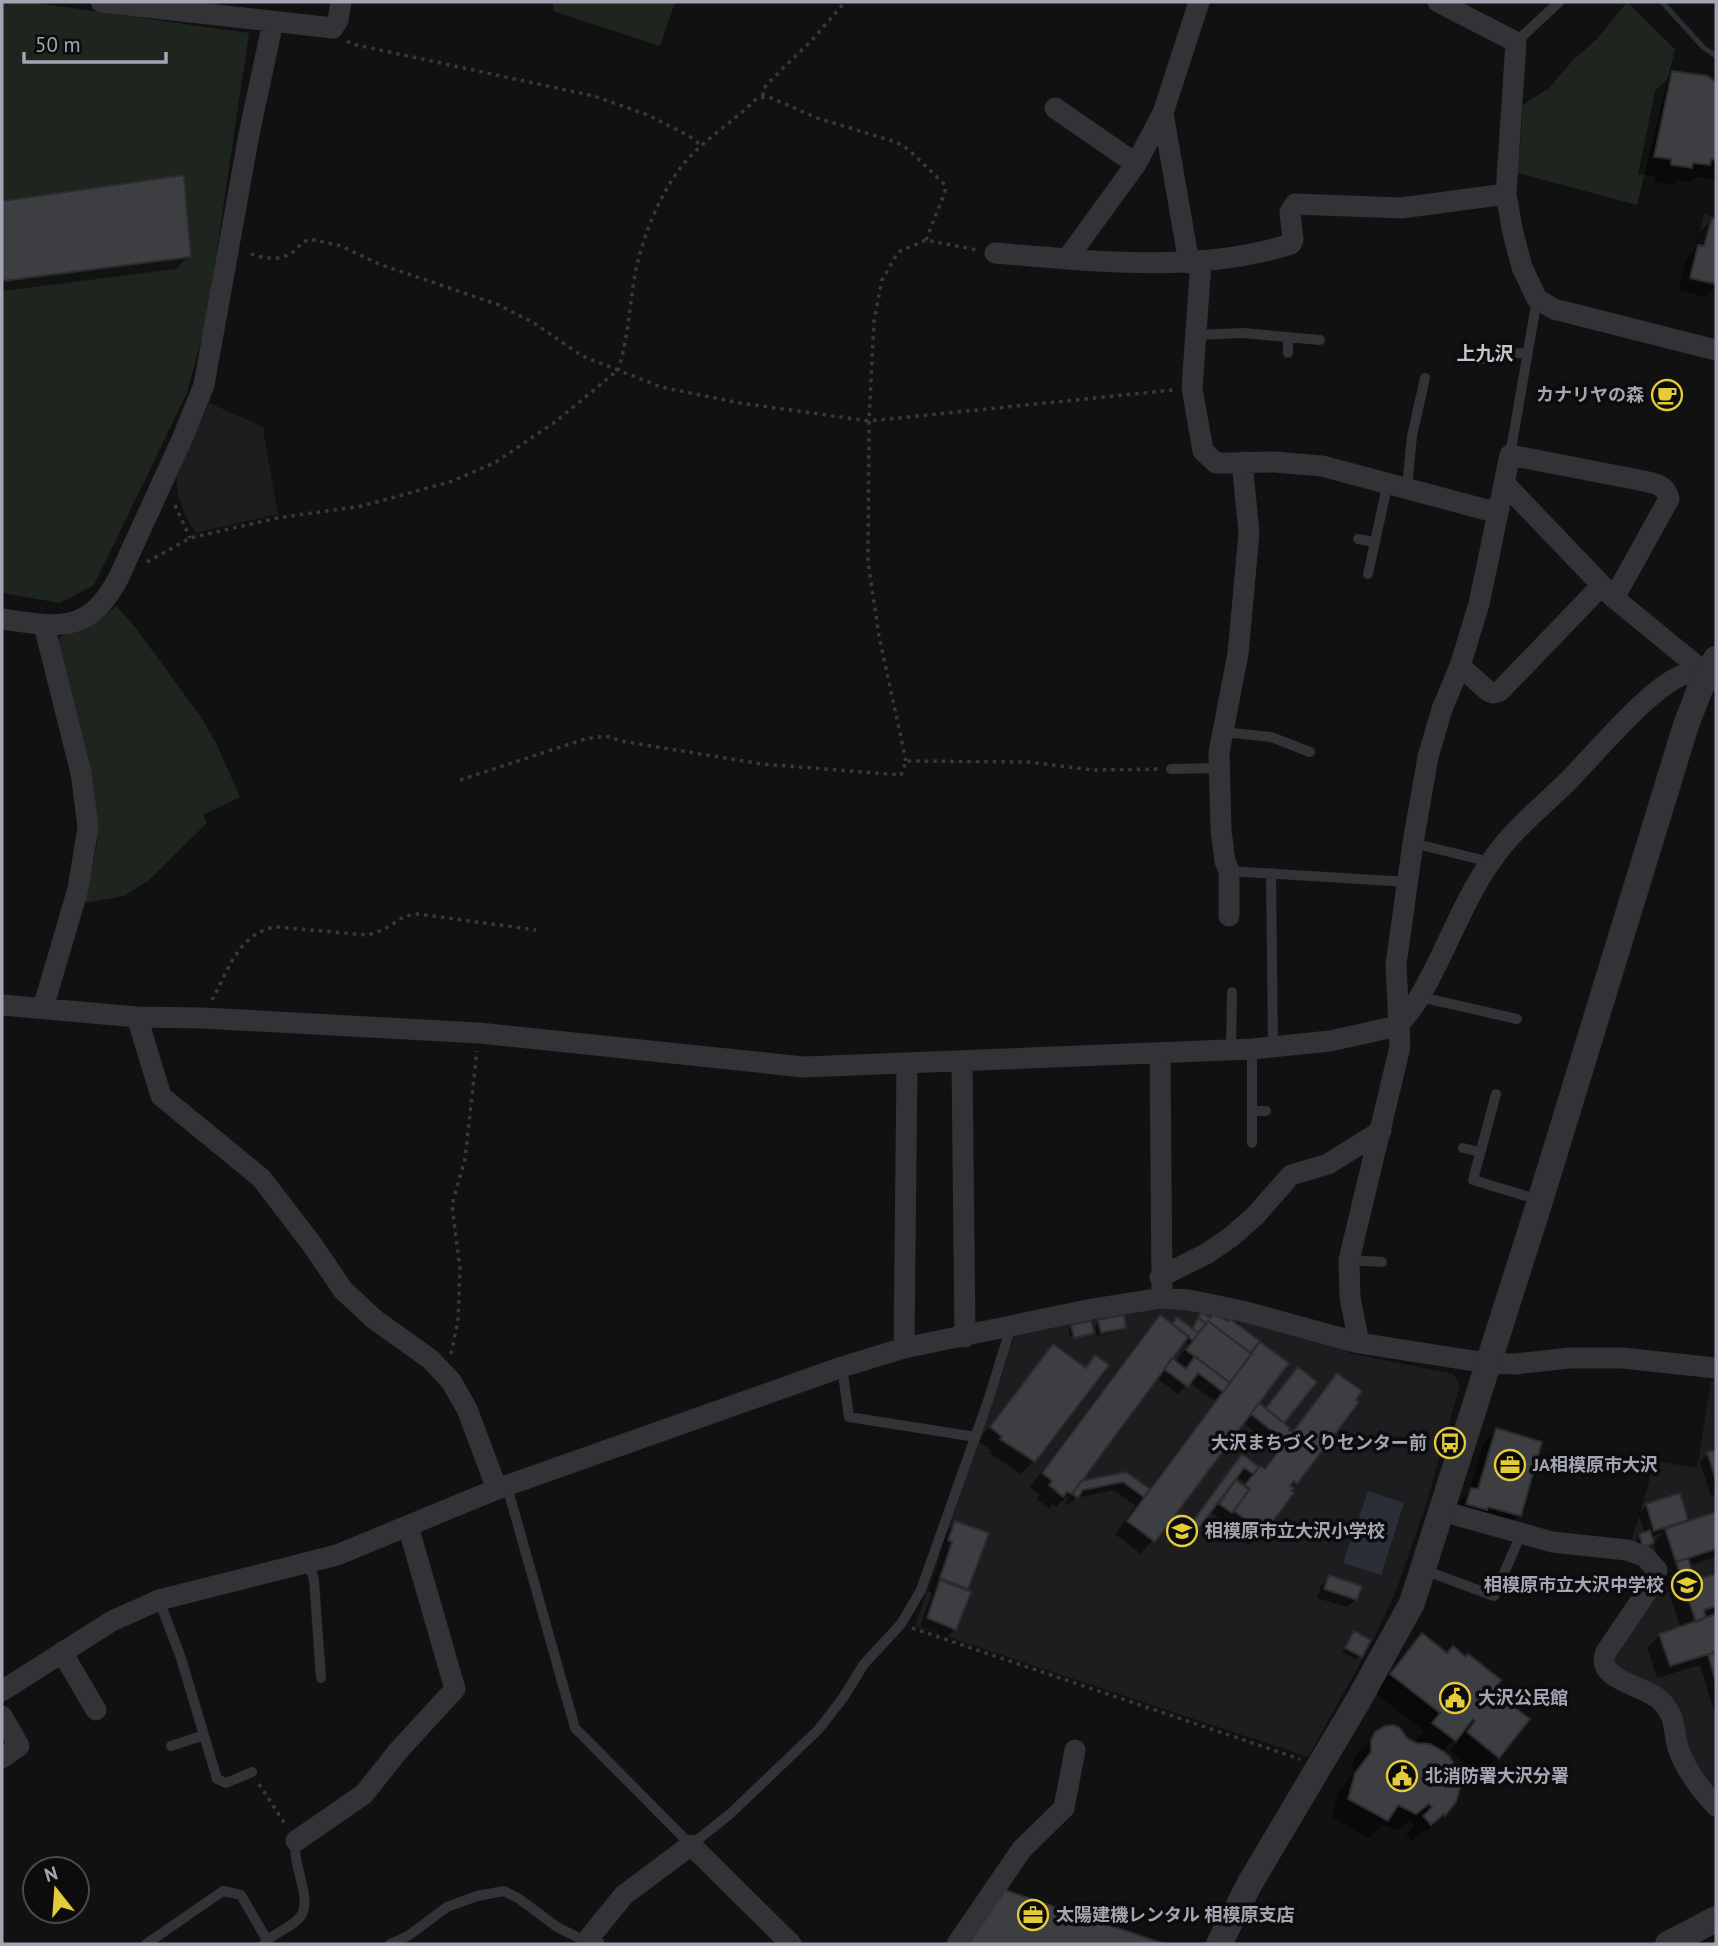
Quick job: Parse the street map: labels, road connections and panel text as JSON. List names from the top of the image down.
{
  "districts": ["上九沢"],
  "places": {
    "cafe": ["カナリヤの森"],
    "bus stop": ["大沢まちづくりセンター前"],
    "office": ["JA相模原市大沢", "太陽建機レンタル 相模原支店"],
    "school or university": ["相模原市立大沢小学校", "相模原市立大沢中学校"],
    "public building": ["大沢公民館", "北消防署大沢分署"]
  },
  "scale_bar": "50 m",
  "north": "top"
}
